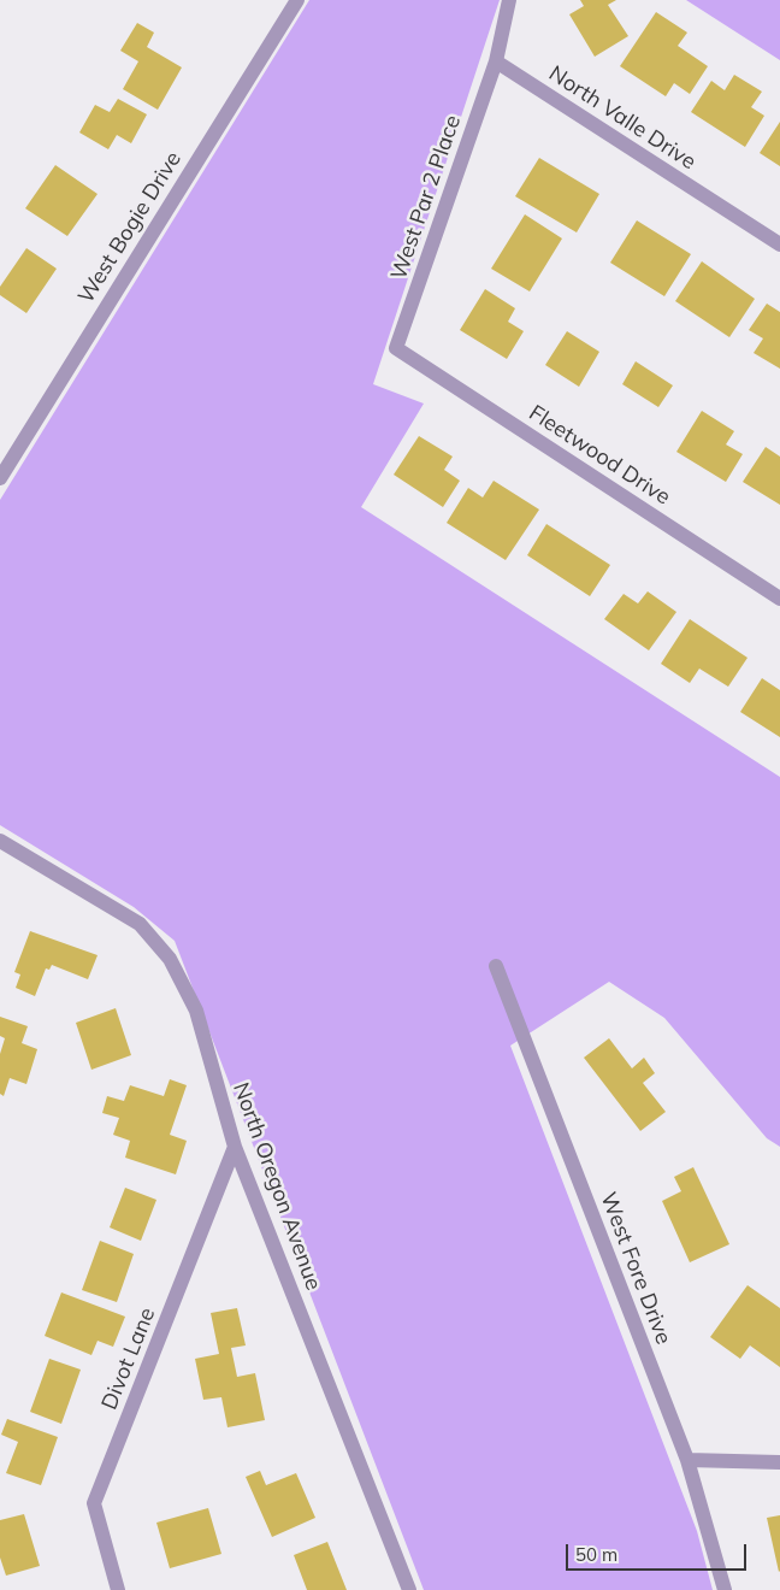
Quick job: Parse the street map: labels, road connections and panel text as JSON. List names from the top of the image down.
{
  "streets": {
    "street": [
      "North Valle Drive",
      "West Par 2 Place",
      "West Bogie Drive",
      "Fleetwood Drive",
      "North Oregon Avenue",
      "West Fore Drive",
      "Divot Lane"
    ]
  },
  "crossings": [
    ["North Valle Drive", "West Par 2 Place"],
    ["West Par 2 Place", "Fleetwood Drive"],
    ["North Oregon Avenue", "Divot Lane"]
  ],
  "scale_bar": "50 m"
}
